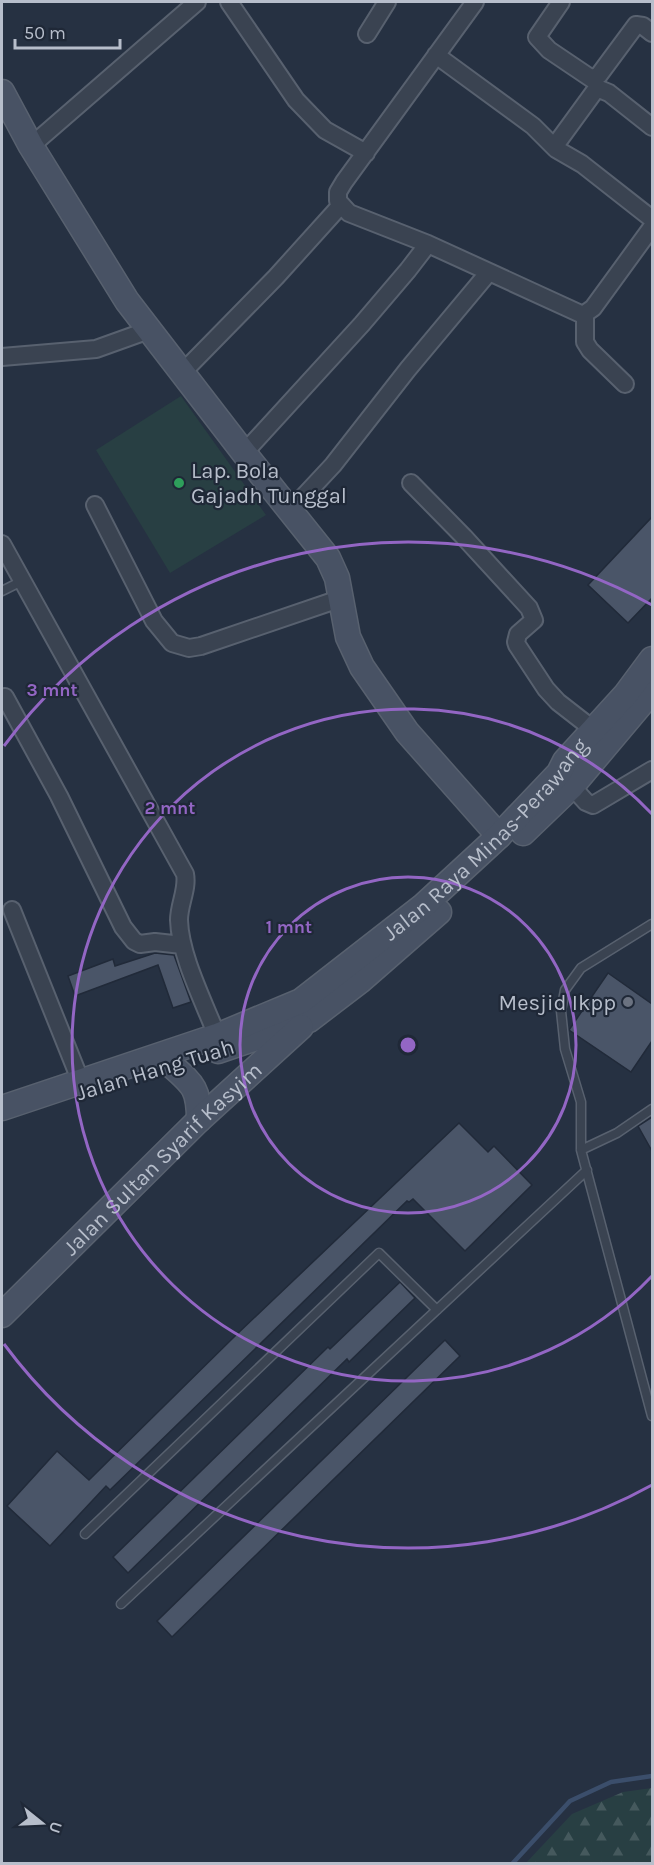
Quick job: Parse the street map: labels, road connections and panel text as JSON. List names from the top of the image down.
{
  "streets": {
    "main road": ["Jalan Raya Minas-Perawang", "Jalan Hang Tuah", "Jalan Sultan Syarif Kasyim"]
  },
  "crossings": [
    ["Jalan Raya Minas-Perawang", "Jalan Hang Tuah"],
    ["Jalan Raya Minas-Perawang", "Jalan Sultan Syarif Kasyim"],
    ["Jalan Hang Tuah", "Jalan Sultan Syarif Kasyim"]
  ],
  "places": ["Lap. Bola Gajadh Tunggal", "Mesjid Ikpp"],
  "scale_bar": "50 m",
  "north": "right",
  "rings": ["3 mnt", "2 mnt", "1 mnt"]
}
